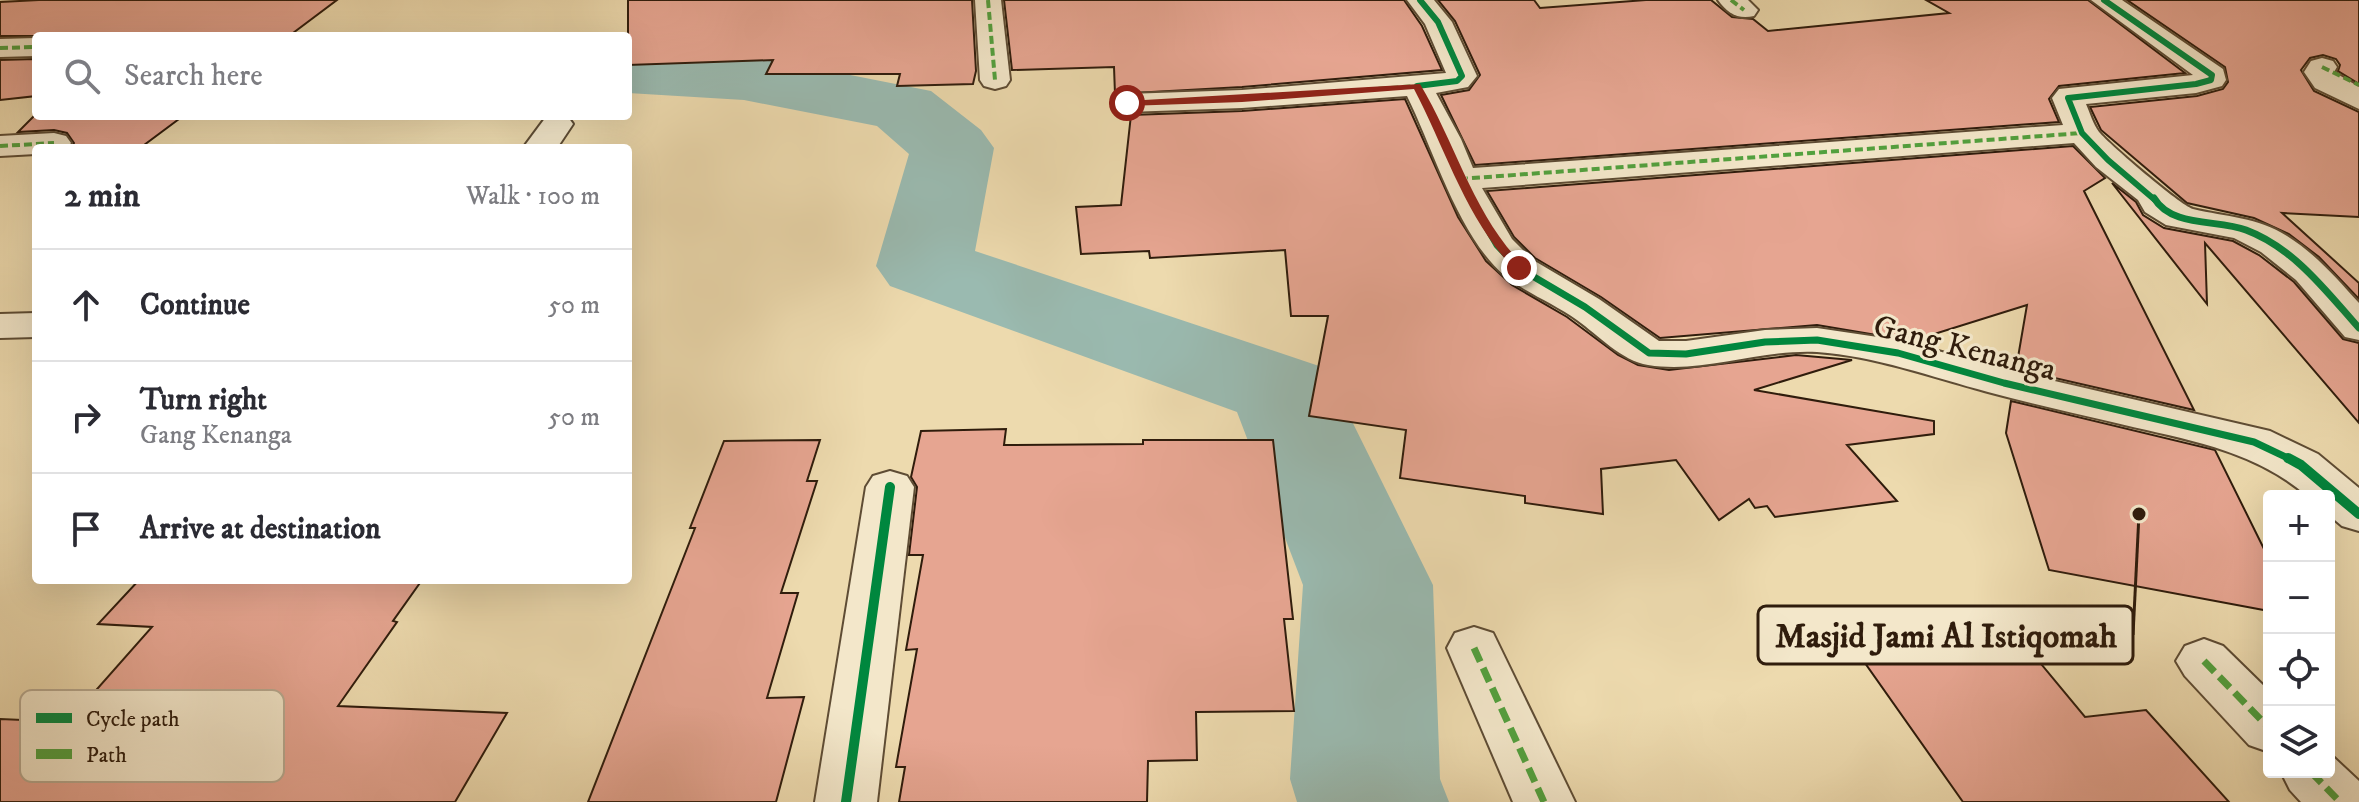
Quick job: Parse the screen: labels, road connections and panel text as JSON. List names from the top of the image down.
{
  "streets": {
    "street": ["Gang Kenanga"]
  },
  "places": ["Masjid Jami Al Istiqomah"],
  "legend": ["Cycle path", "Path"],
  "page": {
    "search": "Search here",
    "heading": ["2 min", "Walk · 100 m"],
    "list": [
      ["Continue", "50 m"],
      ["Turn right", "Gang Kenanga", "50 m"],
      "Arrive at destination"
    ],
    "map_buttons": ["+", "−"]
  }
}
